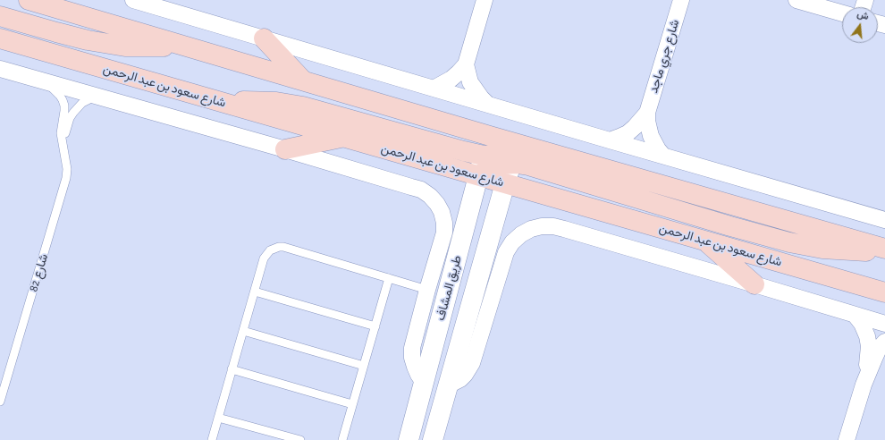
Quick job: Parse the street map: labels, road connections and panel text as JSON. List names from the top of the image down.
{
  "streets": {
    "main road": ["شارع سعود بن عبد الرحمن"],
    "street": ["شارع جري ماجد", "طريق المشاف"],
    "lane": ["شارع 82"]
  },
  "crossings": [
    ["شارع سعود بن عبد الرحمن", "طريق المشاف"]
  ],
  "north": "top"
}
